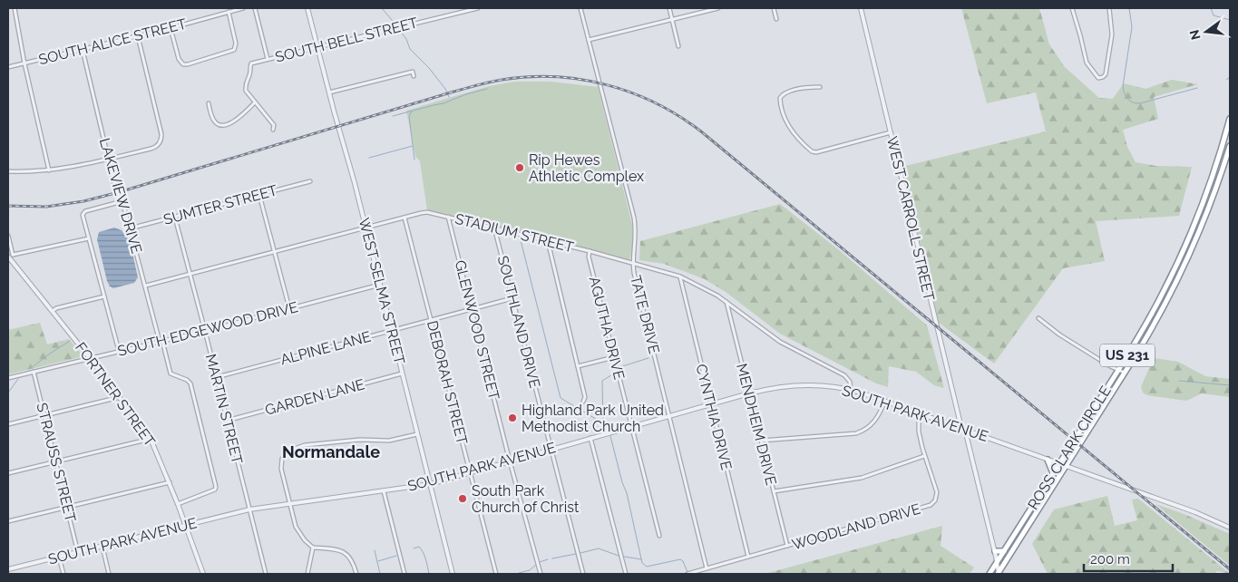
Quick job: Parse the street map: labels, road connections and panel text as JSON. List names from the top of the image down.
{
  "streets": {
    "highway": ["US 231", "ROSS CLARK CIRCLE"],
    "street": [
      "SOUTH BELL STREET",
      "SOUTH ALICE STREET",
      "LAKEVIEW DRIVE",
      "SUMTER STREET",
      "WEST CARROLL STREET",
      "STADIUM STREET",
      "WEST SELMA STREET",
      "TATE DRIVE",
      "SOUTHLAND DRIVE",
      "AGUTHA DRIVE",
      "SOUTH EDGEWOOD DRIVE",
      "GLENWOOD STREET",
      "ALPINE LANE",
      "DEBORAH STREET",
      "FORTNER STREET",
      "GARDEN LANE",
      "MARTIN STREET",
      "SOUTH PARK AVENUE",
      "CYNTHIA DRIVE",
      "MENDHEIM DRIVE",
      "STRAUSS STREET",
      "WOODLAND DRIVE"
    ]
  },
  "crossings": [
    ["SOUTH BELL STREET", "WEST SELMA STREET"],
    ["SOUTH ALICE STREET", "LAKEVIEW DRIVE"],
    ["LAKEVIEW DRIVE", "SUMTER STREET"],
    ["LAKEVIEW DRIVE", "STADIUM STREET"],
    ["LAKEVIEW DRIVE", "SOUTH EDGEWOOD DRIVE"],
    ["LAKEVIEW DRIVE", "FORTNER STREET"],
    ["SUMTER STREET", "MARTIN STREET"],
    ["WEST CARROLL STREET", "SOUTH PARK AVENUE"],
    ["WEST CARROLL STREET", "ROSS CLARK CIRCLE"],
    ["STADIUM STREET", "WEST SELMA STREET"],
    ["STADIUM STREET", "TATE DRIVE"],
    ["STADIUM STREET", "SOUTHLAND DRIVE"],
    ["STADIUM STREET", "AGUTHA DRIVE"],
    ["STADIUM STREET", "GLENWOOD STREET"],
    ["STADIUM STREET", "DEBORAH STREET"],
    ["STADIUM STREET", "MARTIN STREET"],
    ["STADIUM STREET", "SOUTH PARK AVENUE"],
    ["STADIUM STREET", "CYNTHIA DRIVE"],
    ["STADIUM STREET", "MENDHEIM DRIVE"],
    ["WEST SELMA STREET", "SOUTH EDGEWOOD DRIVE"],
    ["WEST SELMA STREET", "ALPINE LANE"],
    ["WEST SELMA STREET", "GARDEN LANE"],
    ["WEST SELMA STREET", "SOUTH PARK AVENUE"],
    ["TATE DRIVE", "SOUTH PARK AVENUE"],
    ["TATE DRIVE", "WOODLAND DRIVE"],
    ["SOUTHLAND DRIVE", "ALPINE LANE"],
    ["SOUTHLAND DRIVE", "SOUTH PARK AVENUE"],
    ["AGUTHA DRIVE", "SOUTH PARK AVENUE"],
    ["SOUTH EDGEWOOD DRIVE", "FORTNER STREET"],
    ["SOUTH EDGEWOOD DRIVE", "MARTIN STREET"],
    ["SOUTH EDGEWOOD DRIVE", "STRAUSS STREET"],
    ["GLENWOOD STREET", "ALPINE LANE"],
    ["GLENWOOD STREET", "SOUTH PARK AVENUE"],
    ["ALPINE LANE", "DEBORAH STREET"],
    ["ALPINE LANE", "MARTIN STREET"],
    ["DEBORAH STREET", "SOUTH PARK AVENUE"],
    ["FORTNER STREET", "SOUTH PARK AVENUE"],
    ["GARDEN LANE", "MARTIN STREET"],
    ["MARTIN STREET", "SOUTH PARK AVENUE"],
    ["SOUTH PARK AVENUE", "CYNTHIA DRIVE"],
    ["SOUTH PARK AVENUE", "MENDHEIM DRIVE"],
    ["SOUTH PARK AVENUE", "ROSS CLARK CIRCLE"],
    ["SOUTH PARK AVENUE", "STRAUSS STREET"],
    ["SOUTH PARK AVENUE", "WOODLAND DRIVE"],
    ["CYNTHIA DRIVE", "WOODLAND DRIVE"],
    ["MENDHEIM DRIVE", "WOODLAND DRIVE"]
  ],
  "districts": ["Normandale"],
  "places": ["Rip Hewes Athletic Complex", "Highland Park United Methodist Church", "South Park Church of Christ"],
  "scale_bar": "200 m",
  "north": "left"
}
